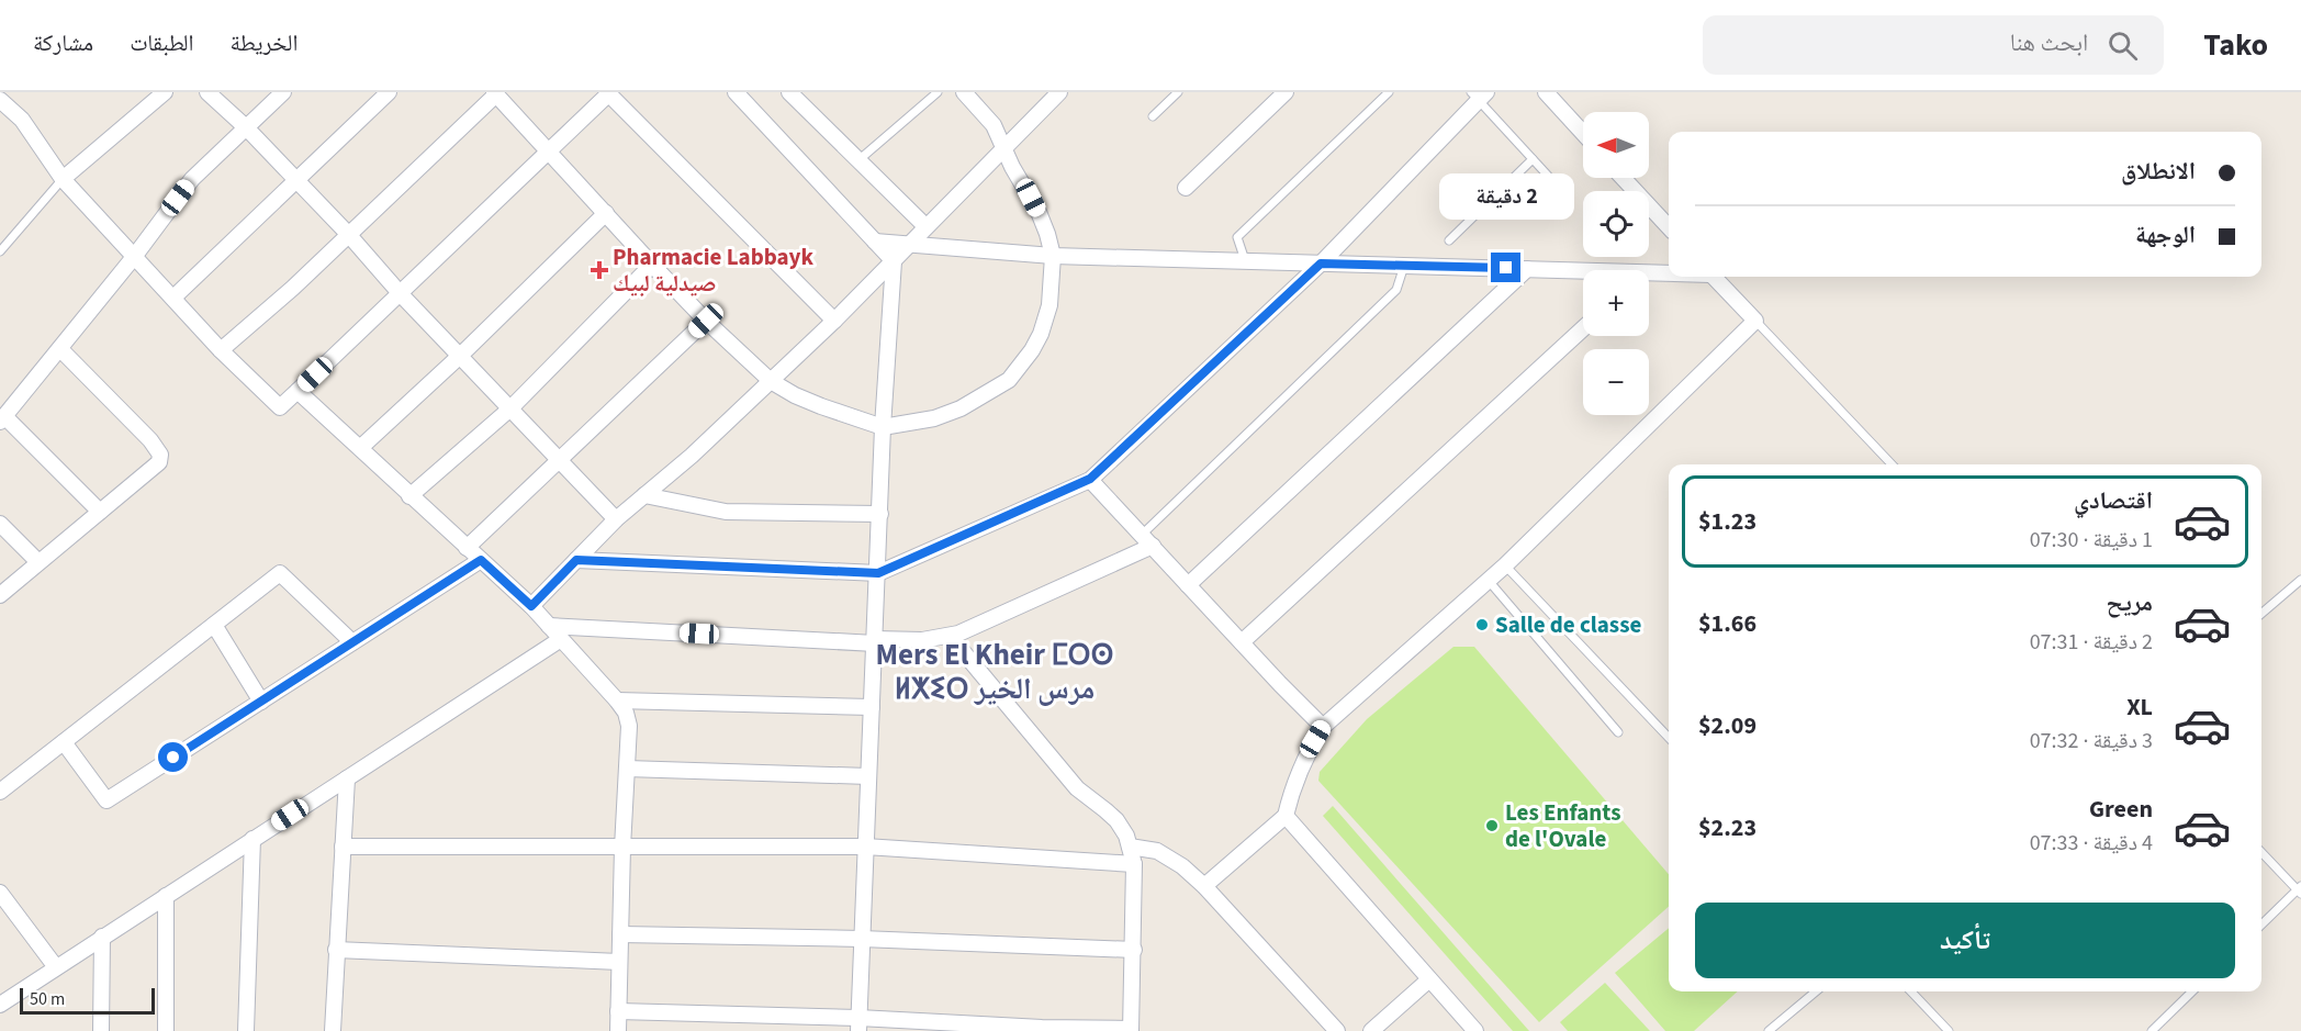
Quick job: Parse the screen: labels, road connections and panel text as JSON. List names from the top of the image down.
{
  "districts": ["Mers El Kheir ⵎⵔⵙ ⵍⵅⵉⵔ مرس الخير"],
  "places": {
    "health": ["Pharmacie Labbayk صيدلية لبيك"],
    "other": ["Salle de classe", "Les Enfants de l'Ovale"]
  },
  "scale_bar": "50 m",
  "north": "left",
  "page": {
    "header": "Tako",
    "search": "ابحث هنا",
    "nav": ["الخريطة", "الطبقات", "مشاركة"],
    "map_buttons": ["+", "−"],
    "banner": ["الانطلاق", "الوجهة"],
    "bubble": "2 دقيقة",
    "list": [
      {
        "name": "اقتصادي",
        "note": "1 دقيقة · 07:30",
        "value": "$1.23"
      },
      {
        "name": "مريح",
        "note": "2 دقيقة · 07:31",
        "value": "$1.66"
      },
      {
        "name": "XL",
        "note": "3 دقيقة · 07:32",
        "value": "$2.09"
      },
      {
        "name": "Green",
        "note": "4 دقيقة · 07:33",
        "value": "$2.23"
      }
    ],
    "buttons": "تأكيد",
    "scale": "50 m"
  }
}
